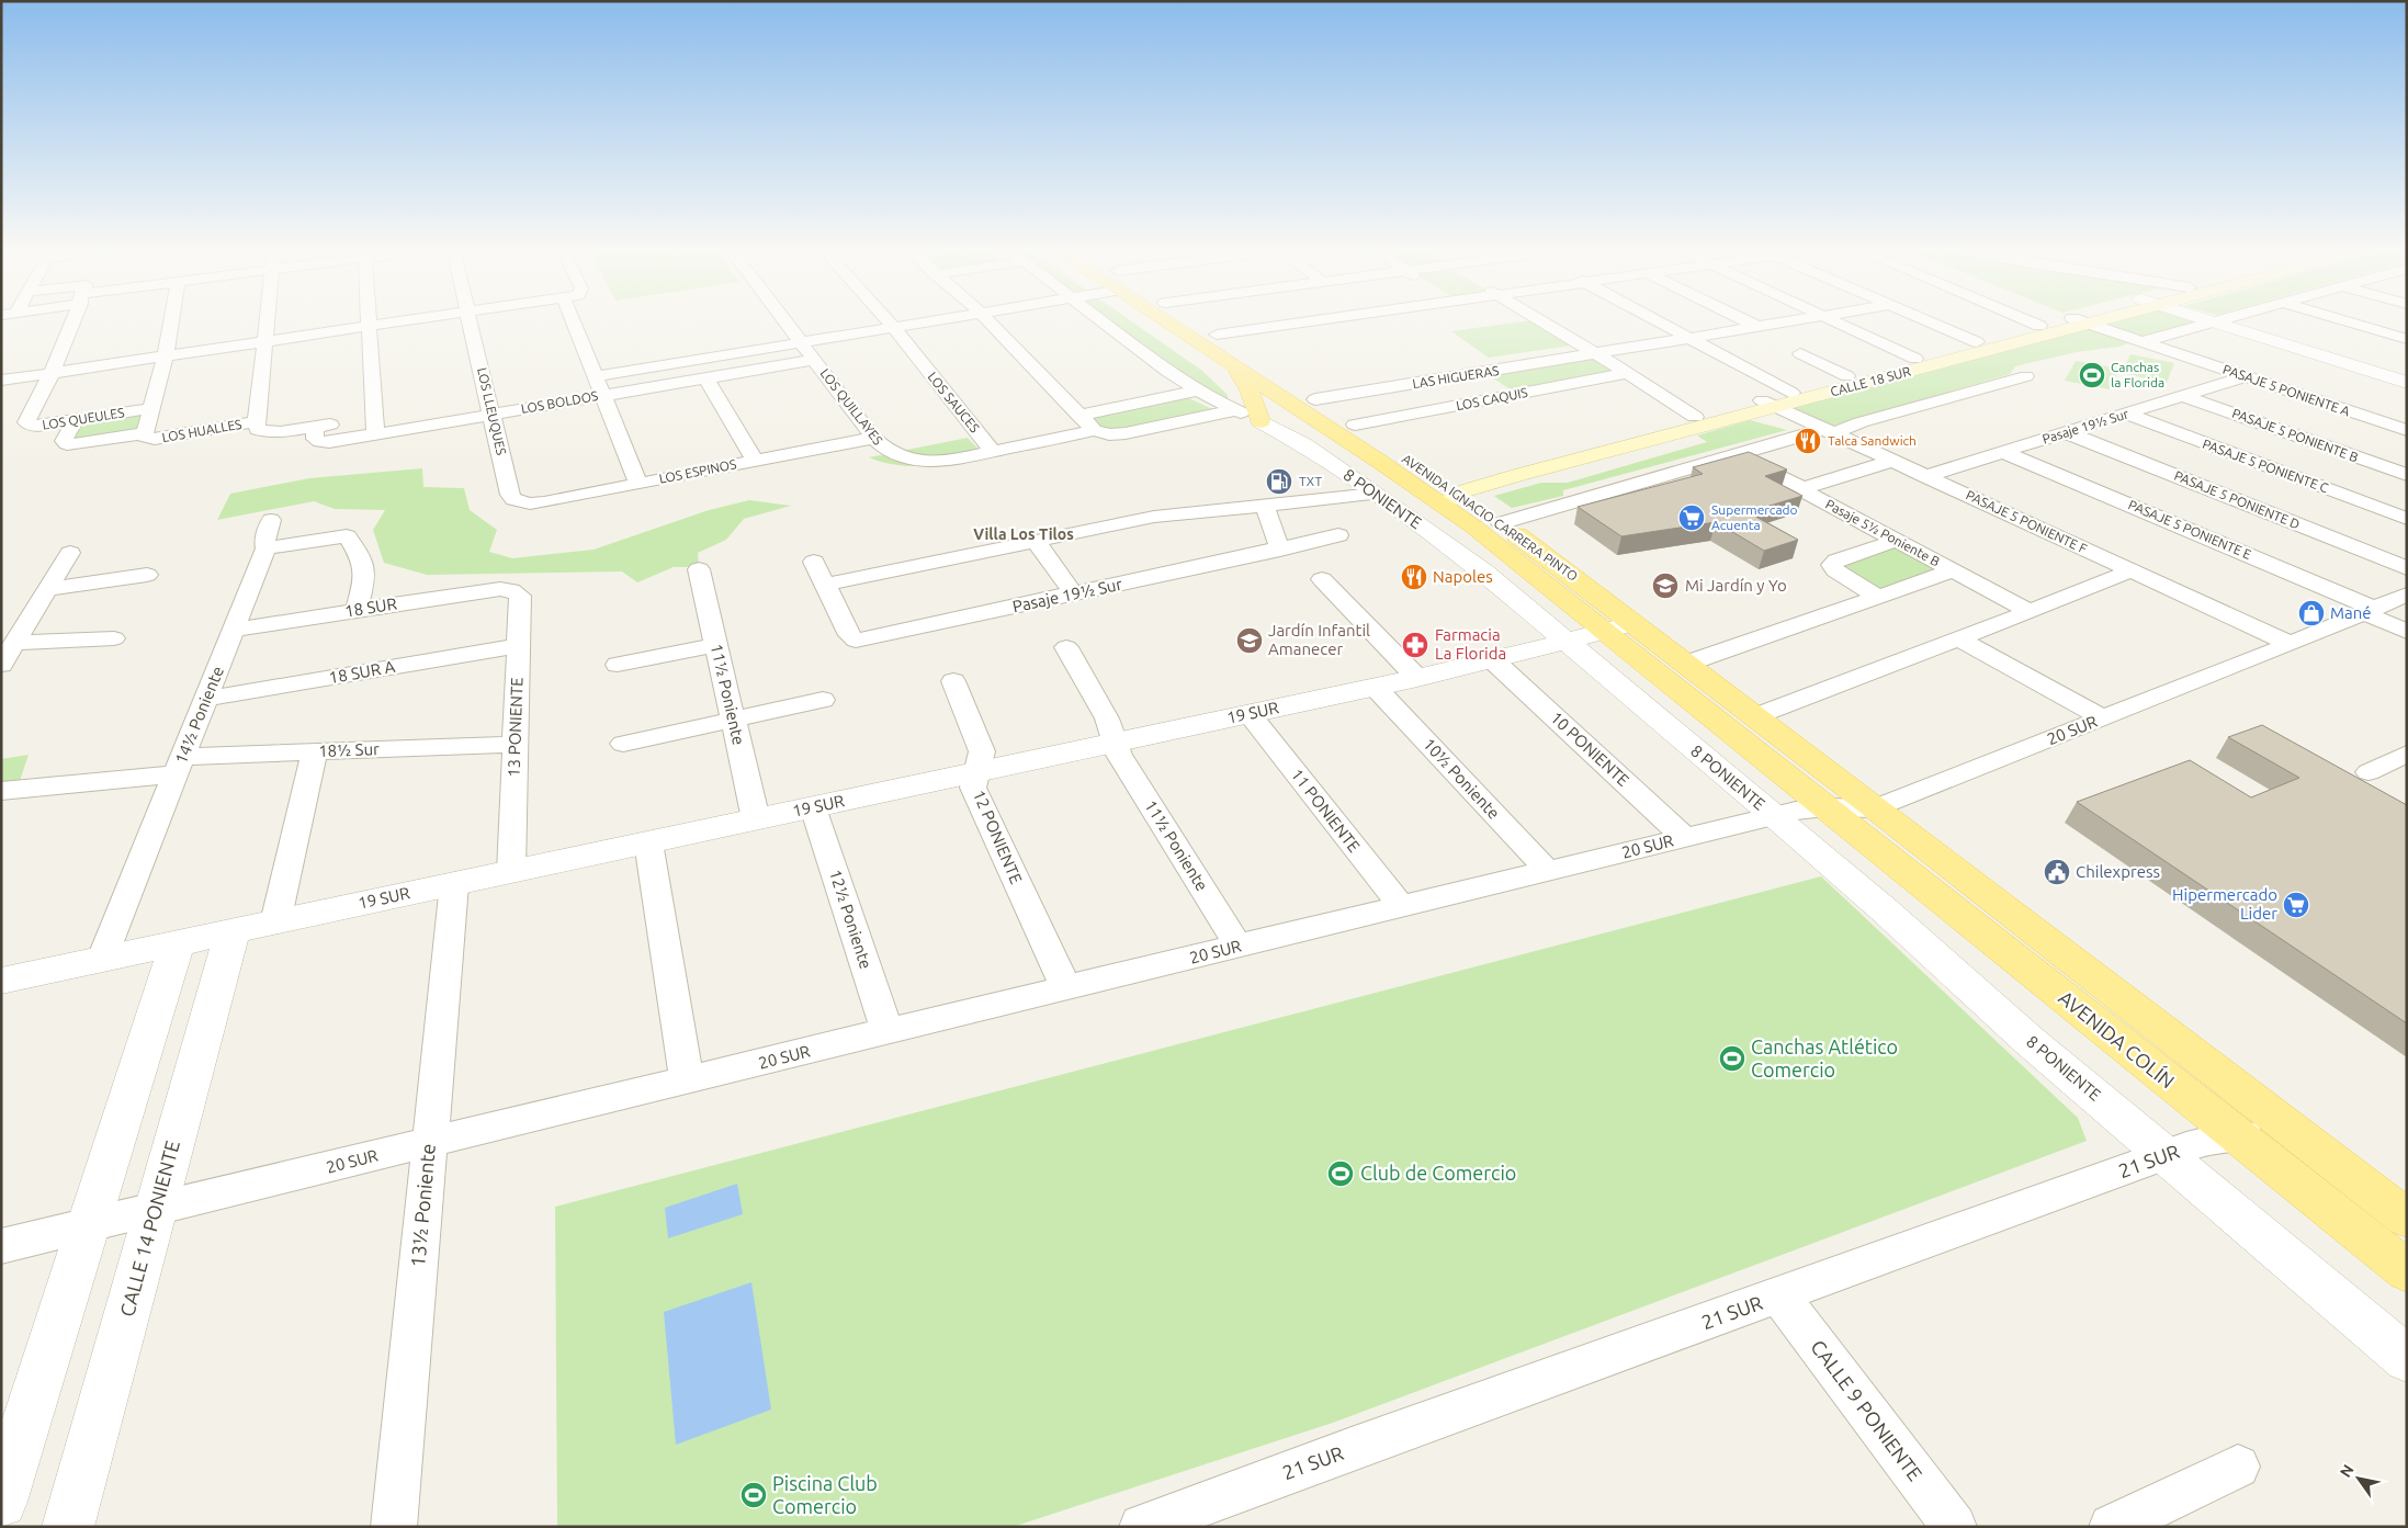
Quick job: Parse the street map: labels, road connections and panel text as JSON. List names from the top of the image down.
{
  "streets": {
    "main road": ["CALLE 18 SUR", "AVENIDA IGNACIO CARRERA PINTO", "AVENIDA COLÍN"],
    "street": [
      "LAS HIGUERAS",
      "PASAJE 5 PONIENTE A",
      "LOS CAQUIS",
      "LOS BOLDOS",
      "LOS SAUCES",
      "LOS QUILLAYES",
      "LOS LLEUQUES",
      "LOS QUEULES",
      "Pasaje 19½ Sur",
      "LOS HUALLES",
      "PASAJE 5 PONIENTE B",
      "PASAJE 5 PONIENTE C",
      "LOS ESPINOS",
      "8 PONIENTE",
      "PASAJE 5 PONIENTE D",
      "PASAJE 5 PONIENTE F",
      "PASAJE 5 PONIENTE E",
      "Pasaje 5½ Poniente B",
      "18 SUR",
      "18 SUR A",
      "11½ Poniente",
      "19 SUR",
      "14½ Poniente",
      "13 PONIENTE",
      "20 SUR",
      "10 PONIENTE",
      "18½ Sur",
      "10½ Poniente",
      "11 PONIENTE",
      "12 PONIENTE",
      "12½ Poniente",
      "21 SUR",
      "13½ Poniente",
      "CALLE 14 PONIENTE",
      "CALLE 9 PONIENTE"
    ]
  },
  "crossings": [
    ["LAS HIGUERAS", "AVENIDA IGNACIO CARRERA PINTO"],
    ["CALLE 18 SUR", "PASAJE 5 PONIENTE A"],
    ["CALLE 18 SUR", "8 PONIENTE"],
    ["CALLE 18 SUR", "AVENIDA IGNACIO CARRERA PINTO"],
    ["CALLE 18 SUR", "PASAJE 5 PONIENTE F"],
    ["PASAJE 5 PONIENTE A", "Pasaje 19½ Sur"],
    ["LOS CAQUIS", "AVENIDA IGNACIO CARRERA PINTO"],
    ["LOS BOLDOS", "LOS SAUCES"],
    ["LOS BOLDOS", "LOS QUILLAYES"],
    ["LOS BOLDOS", "LOS LLEUQUES"],
    ["LOS BOLDOS", "LOS HUALLES"],
    ["LOS SAUCES", "LOS QUILLAYES"],
    ["LOS QUILLAYES", "LOS ESPINOS"],
    ["LOS LLEUQUES", "LOS ESPINOS"],
    ["LOS QUEULES", "LOS HUALLES"],
    ["Pasaje 19½ Sur", "PASAJE 5 PONIENTE B"],
    ["Pasaje 19½ Sur", "PASAJE 5 PONIENTE C"],
    ["Pasaje 19½ Sur", "PASAJE 5 PONIENTE D"],
    ["Pasaje 19½ Sur", "PASAJE 5 PONIENTE F"],
    ["Pasaje 19½ Sur", "PASAJE 5 PONIENTE E"],
    ["8 PONIENTE", "AVENIDA IGNACIO CARRERA PINTO"],
    ["8 PONIENTE", "19 SUR"],
    ["8 PONIENTE", "20 SUR"],
    ["8 PONIENTE", "21 SUR"],
    ["AVENIDA IGNACIO CARRERA PINTO", "19 SUR"],
    ["AVENIDA IGNACIO CARRERA PINTO", "20 SUR"],
    ["AVENIDA IGNACIO CARRERA PINTO", "AVENIDA COLÍN"],
    ["PASAJE 5 PONIENTE F", "20 SUR"],
    ["PASAJE 5 PONIENTE E", "20 SUR"],
    ["18 SUR", "14½ Poniente"],
    ["18 SUR", "13 PONIENTE"],
    ["18 SUR A", "14½ Poniente"],
    ["18 SUR A", "13 PONIENTE"],
    ["11½ Poniente", "19 SUR"],
    ["11½ Poniente", "20 SUR"],
    ["19 SUR", "14½ Poniente"],
    ["19 SUR", "13 PONIENTE"],
    ["19 SUR", "10 PONIENTE"],
    ["19 SUR", "10½ Poniente"],
    ["19 SUR", "11 PONIENTE"],
    ["19 SUR", "12 PONIENTE"],
    ["19 SUR", "12½ Poniente"],
    ["19 SUR", "13½ Poniente"],
    ["19 SUR", "CALLE 14 PONIENTE"],
    ["14½ Poniente", "18½ Sur"],
    ["13 PONIENTE", "18½ Sur"],
    ["20 SUR", "10 PONIENTE"],
    ["20 SUR", "10½ Poniente"],
    ["20 SUR", "11 PONIENTE"],
    ["20 SUR", "12 PONIENTE"],
    ["20 SUR", "12½ Poniente"],
    ["20 SUR", "AVENIDA COLÍN"],
    ["20 SUR", "13½ Poniente"],
    ["20 SUR", "CALLE 14 PONIENTE"],
    ["AVENIDA COLÍN", "21 SUR"],
    ["21 SUR", "CALLE 9 PONIENTE"]
  ],
  "districts": ["Villa Los Tilos"],
  "places": {
    "sports": [
      "Canchas la Florida",
      "Canchas Atlético Comercio",
      "Club de Comercio",
      "Piscina Club Comercio"
    ],
    "restaurant": ["Talca Sandwich", "Napoles"],
    "fuel station": ["TXT"],
    "supermarket": ["Supermercado Acuenta", "Hipermercado Lider"],
    "school or university": ["Mi Jardín y Yo", "Jardín Infantil Amanecer"],
    "shop": ["Mané"],
    "pharmacy": ["Farmacia La Florida"],
    "public building": ["Chilexpress"]
  },
  "north": "top left"
}
